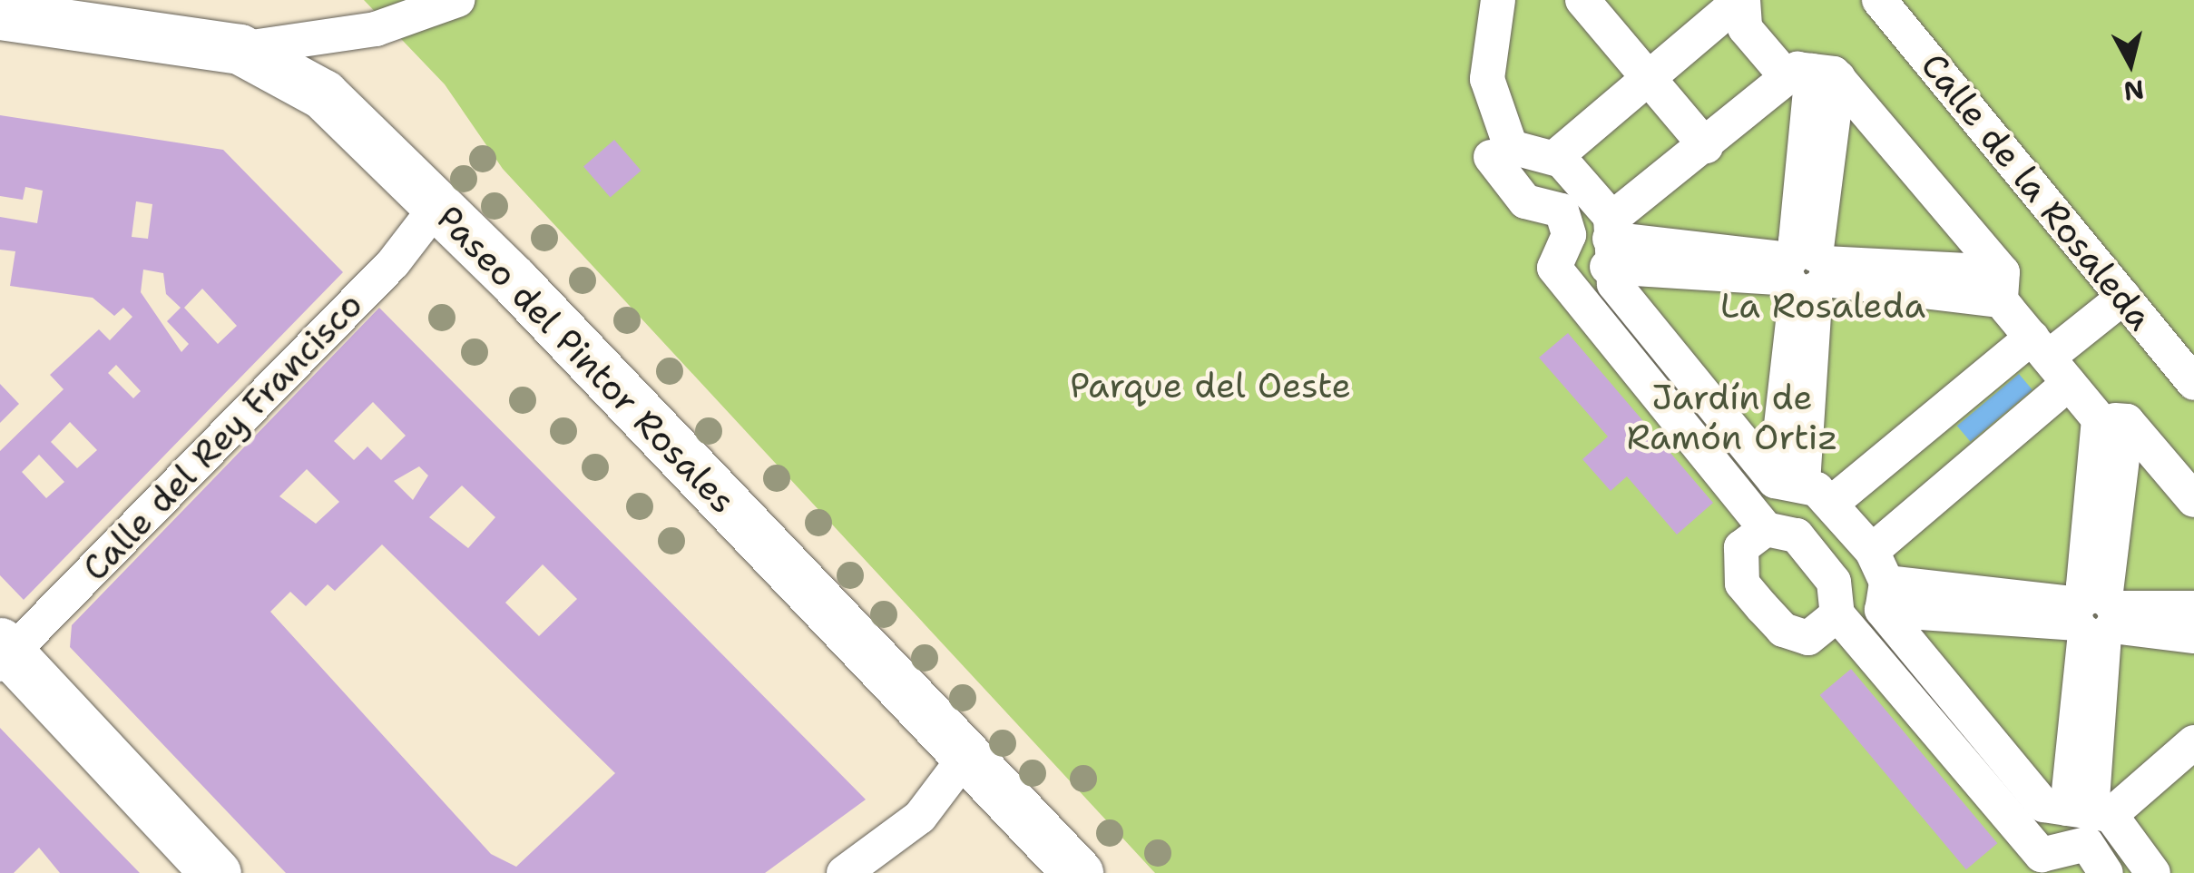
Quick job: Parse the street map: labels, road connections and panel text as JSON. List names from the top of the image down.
{
  "streets": {
    "main road": ["Paseo del Pintor Rosales"],
    "street": ["Calle de la Rosaleda", "Calle del Rey Francisco"]
  },
  "crossings": [
    ["Paseo del Pintor Rosales", "Calle del Rey Francisco"]
  ],
  "parks": ["La Rosaleda", "Parque del Oeste", "Jardín de Ramón Ortiz"],
  "north": "bottom"
}
